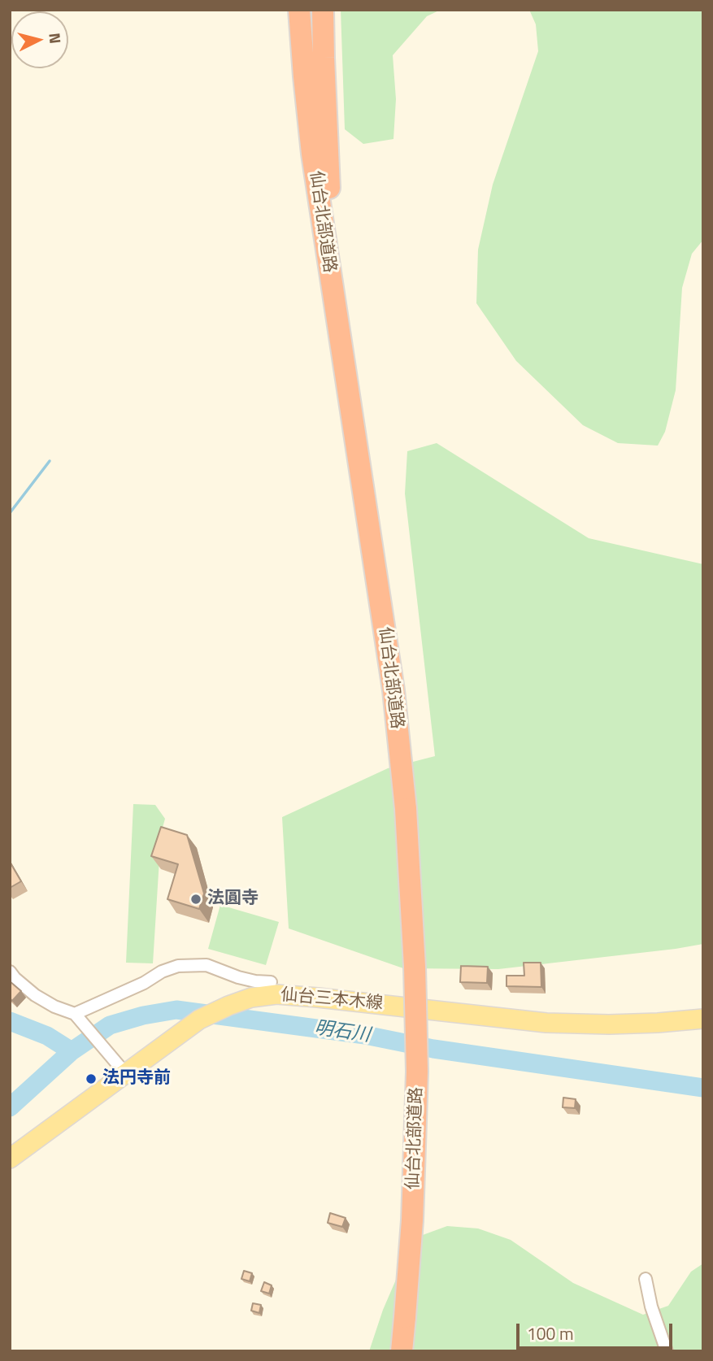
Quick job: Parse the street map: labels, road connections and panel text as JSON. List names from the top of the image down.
{
  "streets": {
    "highway": ["仙台北部道路"],
    "main road": ["仙台三本木線"]
  },
  "water": ["明石川"],
  "places": ["法圓寺", "法円寺前"],
  "scale_bar": "100 m",
  "north": "right"
}
